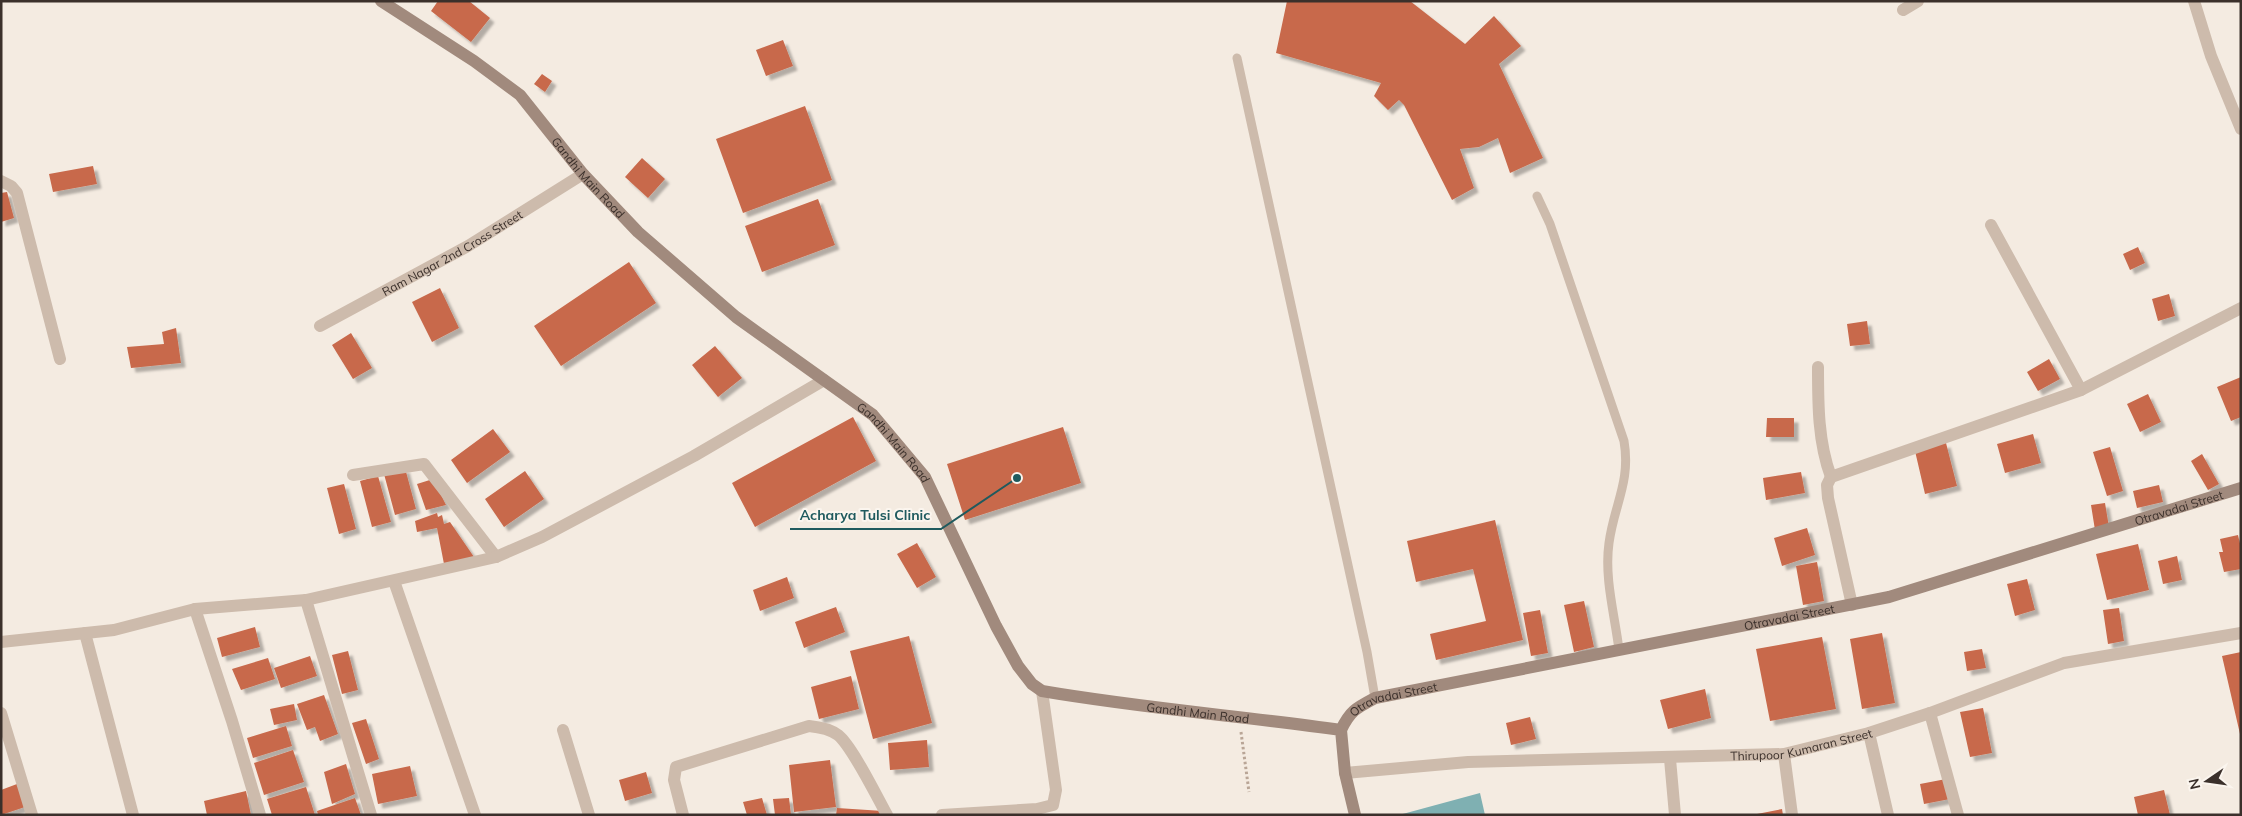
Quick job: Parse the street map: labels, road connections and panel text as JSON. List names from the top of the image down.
{
  "streets": {
    "street": [
      "Gandhi Main Road",
      "Ram Nagar 2nd Cross Street",
      "Otravadai Street",
      "Thirupoor Kumaran Street"
    ]
  },
  "crossings": [
    ["Gandhi Main Road", "Ram Nagar 2nd Cross Street"],
    ["Gandhi Main Road", "Otravadai Street"]
  ],
  "places": ["Acharya Tulsi Clinic"],
  "north": "left"
}
